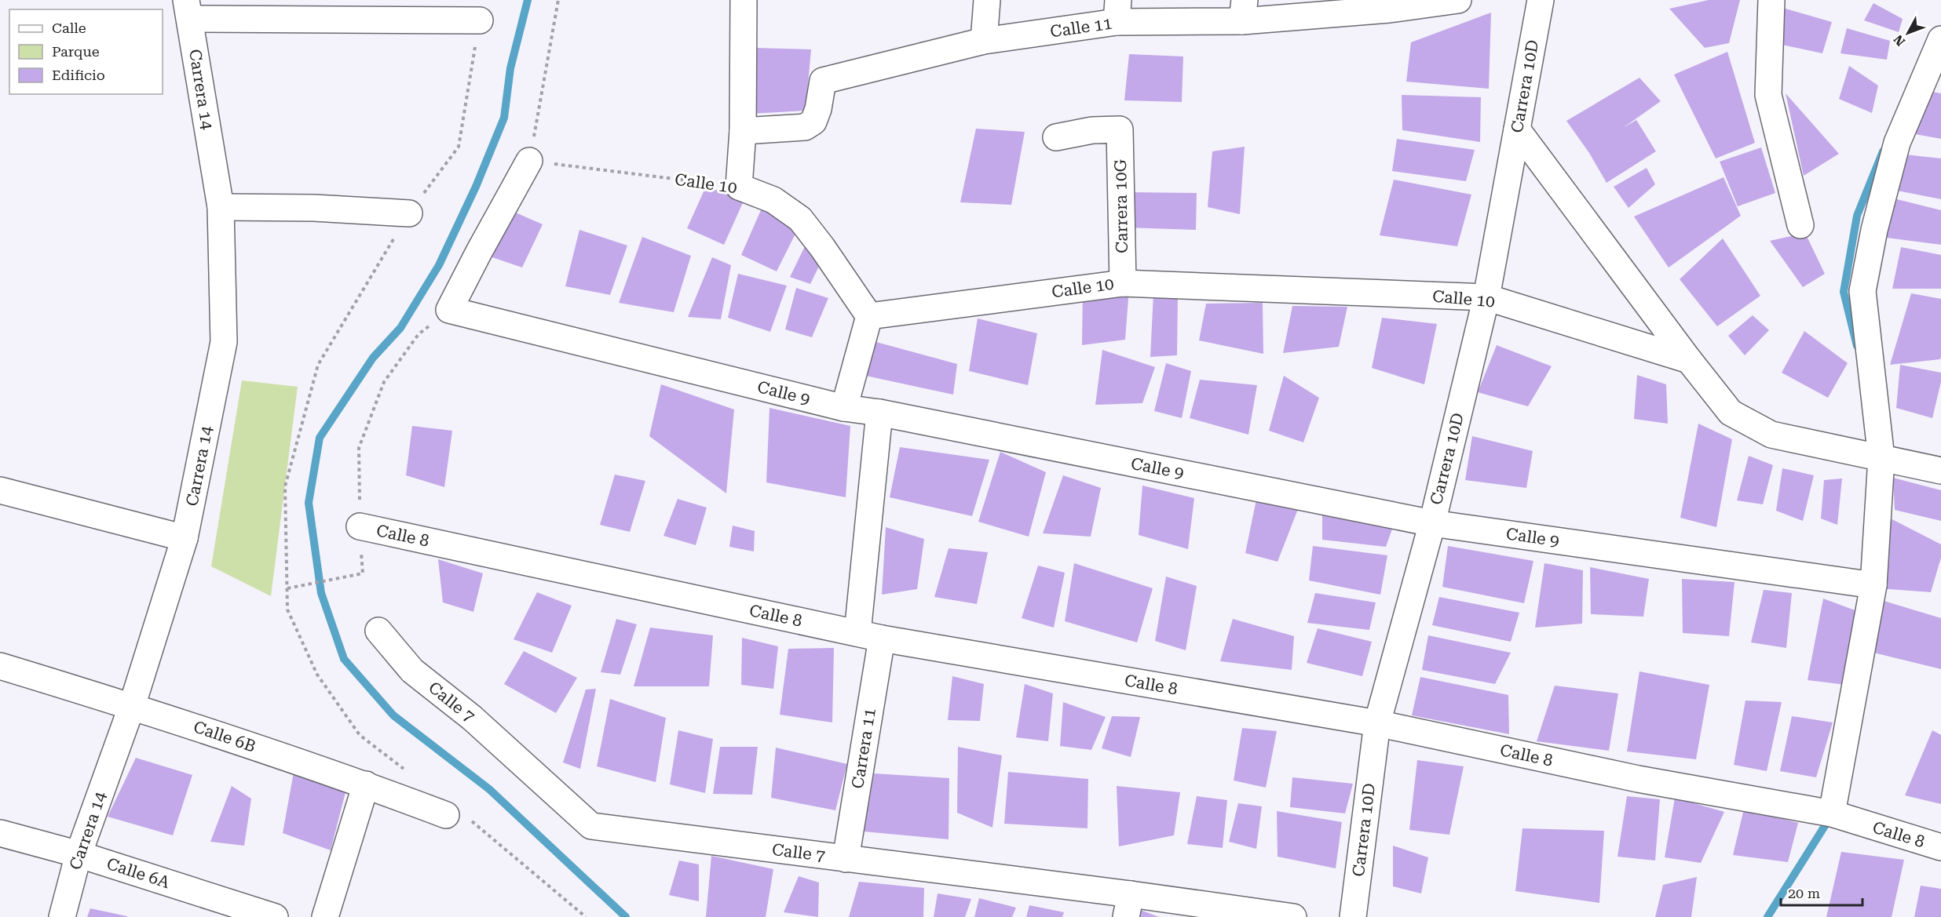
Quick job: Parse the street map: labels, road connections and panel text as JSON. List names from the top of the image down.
{
  "streets": {
    "street": [
      "Calle 11",
      "Carrera 10D",
      "Carrera 14",
      "Calle 10",
      "Carrera 10G",
      "Calle 9",
      "Calle 8",
      "Calle 7",
      "Calle 6B",
      "Carrera 11",
      "Calle 6A"
    ]
  },
  "crossings": [
    ["Carrera 10D", "Calle 10"],
    ["Carrera 10D", "Calle 9"],
    ["Carrera 10D", "Calle 8"],
    ["Carrera 14", "Calle 6B"],
    ["Carrera 14", "Calle 6A"],
    ["Calle 10", "Carrera 10G"],
    ["Calle 9", "Carrera 11"],
    ["Calle 8", "Carrera 11"],
    ["Calle 7", "Carrera 11"]
  ],
  "legend": ["Calle", "Parque", "Edificio"],
  "scale_bar": "20 m",
  "north": "bottom left"
}
